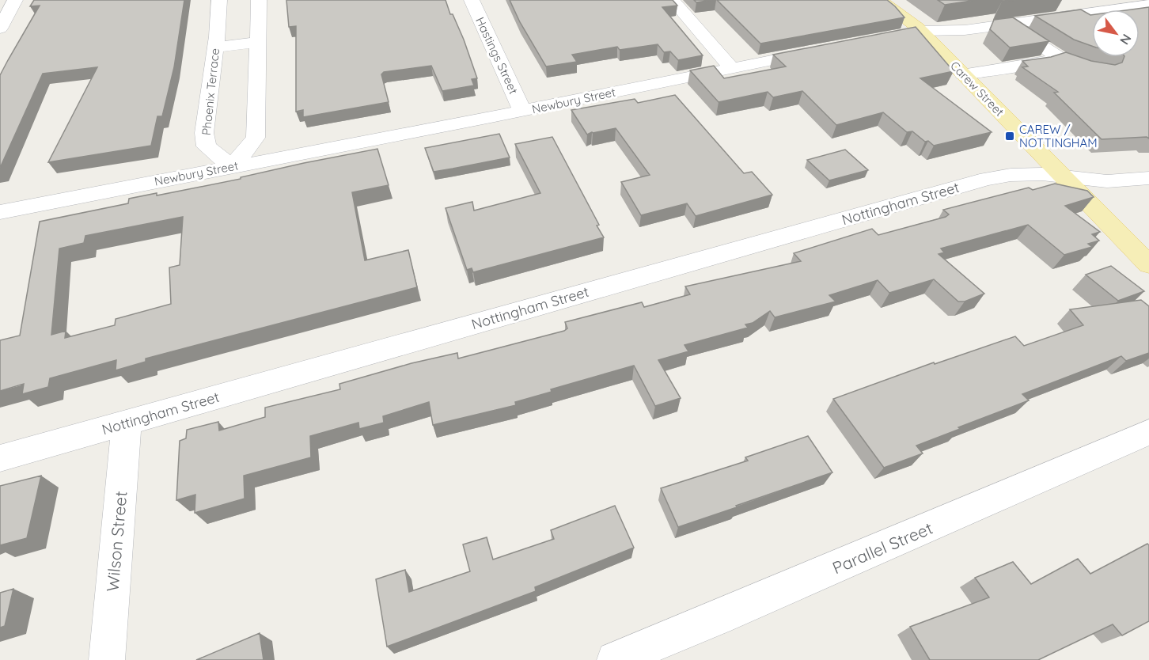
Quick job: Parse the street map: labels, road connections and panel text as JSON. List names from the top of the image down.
{
  "streets": {
    "main road": ["Carew Street"],
    "street": [
      "Hastings Street",
      "Phoenix Terrace",
      "Newbury Street",
      "Nottingham Street",
      "Wilson Street",
      "Parallel Street"
    ]
  },
  "crossings": [
    ["Hastings Street", "Newbury Street"],
    ["Carew Street", "Nottingham Street"],
    ["Phoenix Terrace", "Newbury Street"],
    ["Nottingham Street", "Wilson Street"]
  ],
  "places": {
    "transit": ["CAREW / NOTTINGHAM"]
  },
  "north": "bottom right"
}
